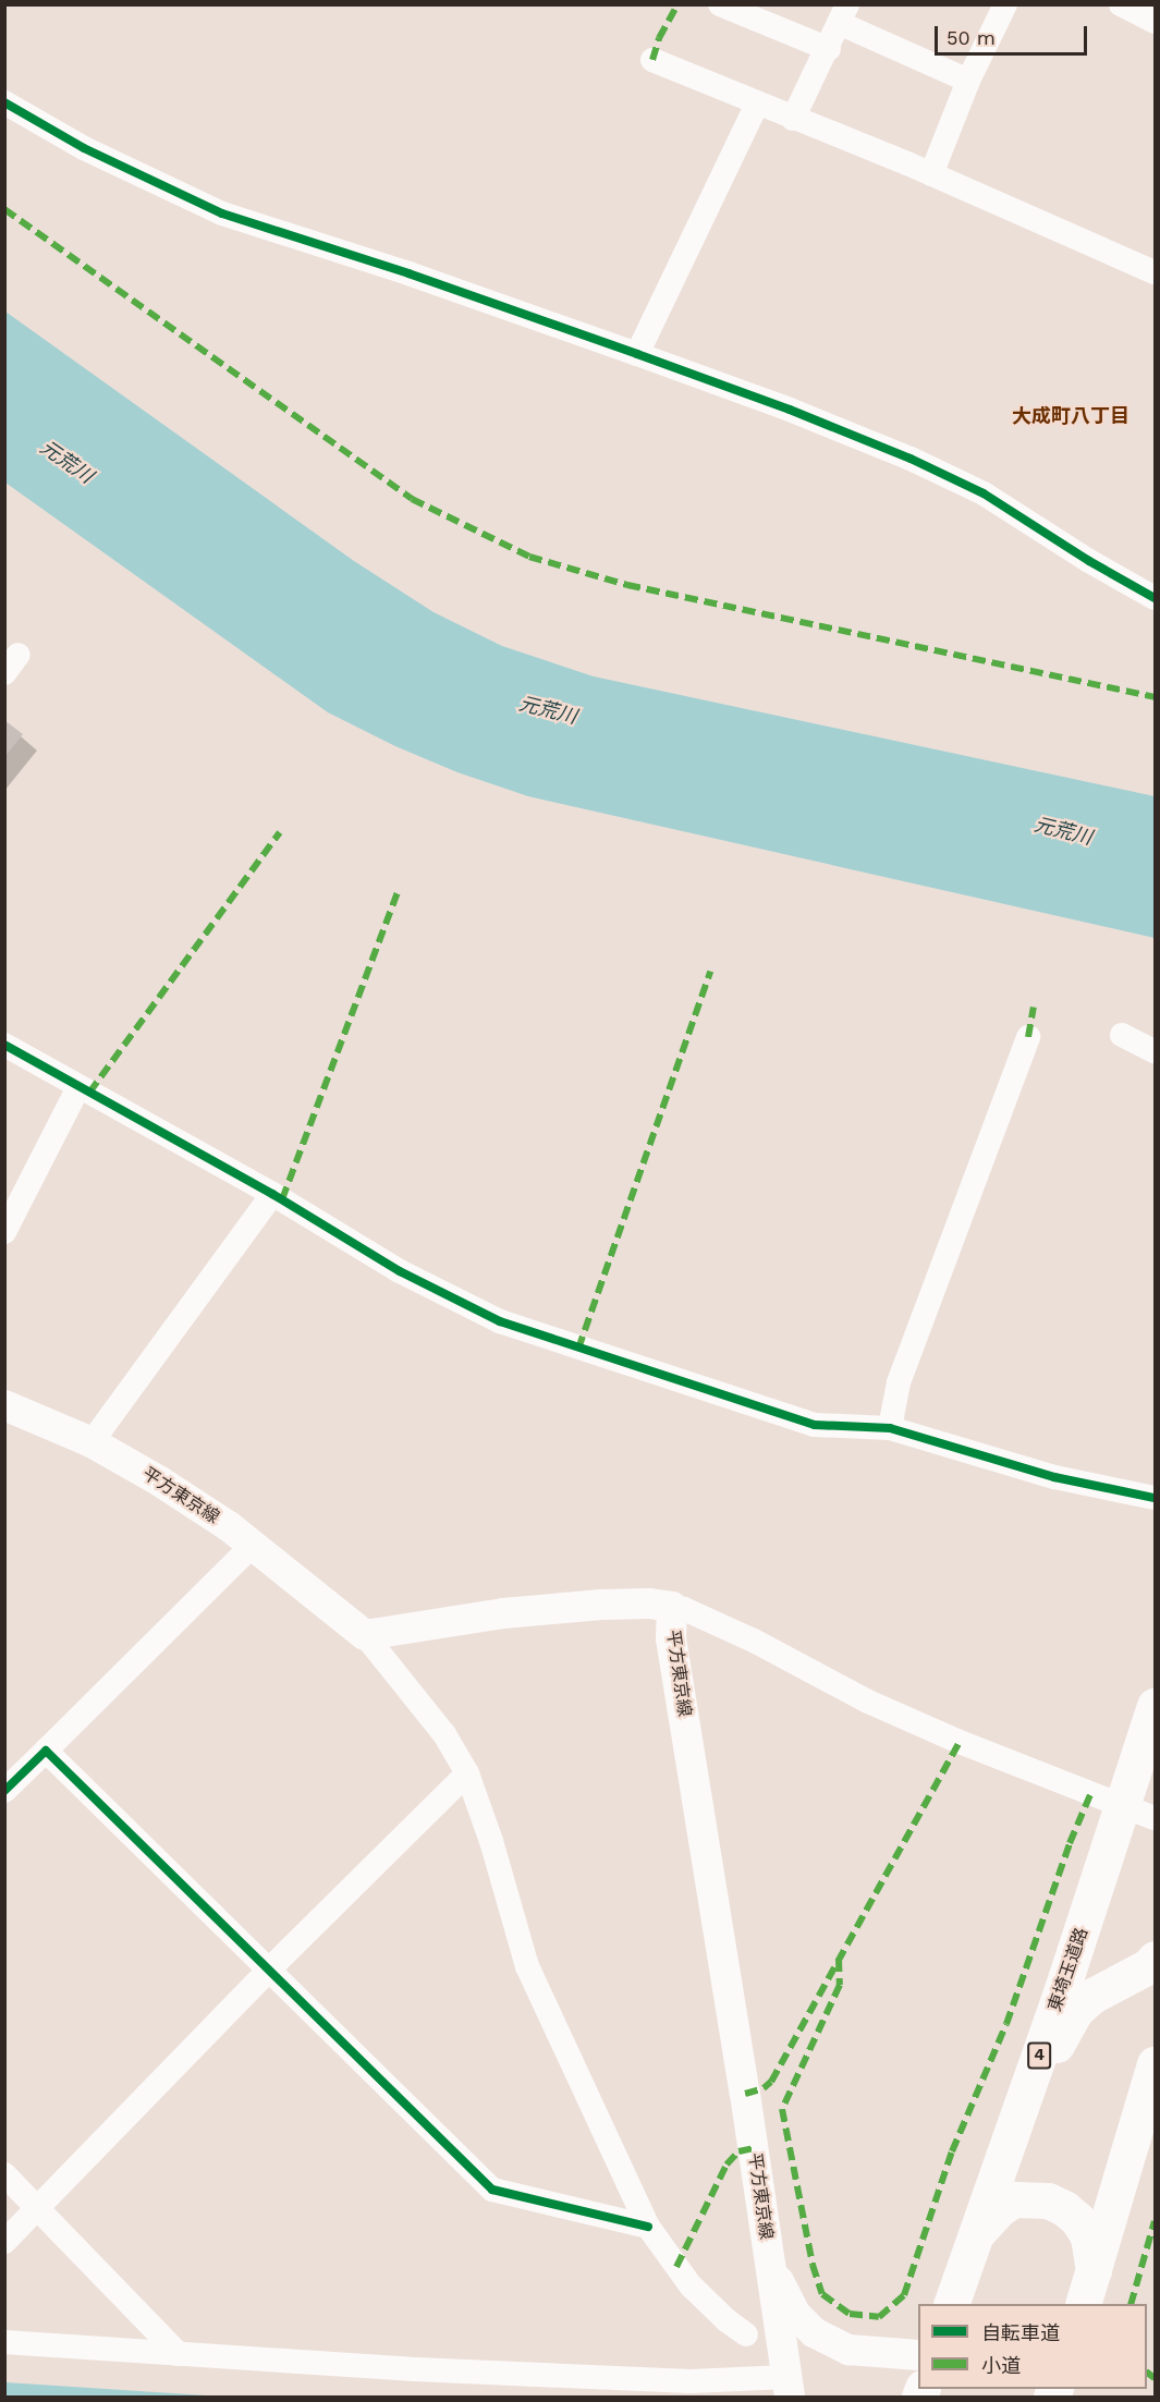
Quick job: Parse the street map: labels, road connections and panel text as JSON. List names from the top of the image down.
{
  "streets": {
    "highway": ["東埼玉道路", "4"],
    "main road": ["平方東京線"]
  },
  "crossings": [
    ["東埼玉道路", "4"]
  ],
  "districts": ["大成町八丁目"],
  "water": ["元荒川"],
  "legend": ["自転車道", "小道"],
  "scale_bar": "50 m"
}
